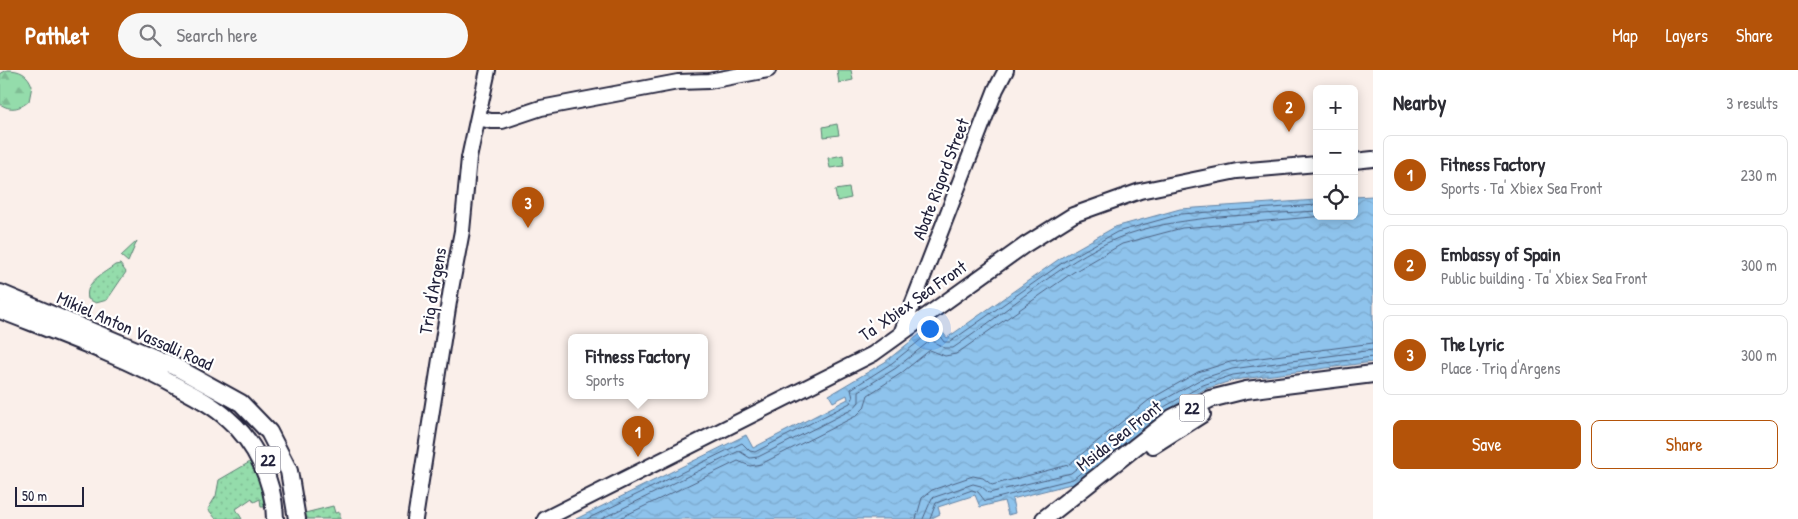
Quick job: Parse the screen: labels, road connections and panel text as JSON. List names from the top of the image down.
{
  "streets": {
    "highway": ["Mikiel Anton Vassalli Road", "22", "Msida Sea Front"],
    "main road": ["Abate Rigord Street", "Triq d'Argens", "Ta' Xbiex Sea Front"]
  },
  "crossings": [
    ["Abate Rigord Street", "Ta' Xbiex Sea Front"],
    ["Mikiel Anton Vassalli Road", "22"]
  ],
  "scale_bar": "50 m",
  "page": {
    "header": "Pathlet",
    "search": "Search here",
    "nav": ["Map", "Layers", "Share"],
    "heading": ["Nearby", "3 results"],
    "map_buttons": ["+", "−"],
    "pins": ["2", "3", "1"],
    "list": [
      {
        "mark": "1",
        "name": "Fitness Factory",
        "note": "Sports · Ta' Xbiex Sea Front",
        "value": "230 m"
      },
      {
        "mark": "2",
        "name": "Embassy of Spain",
        "note": "Public building · Ta' Xbiex Sea Front",
        "value": "300 m"
      },
      {
        "mark": "3",
        "name": "The Lyric",
        "note": "Place · Triq d'Argens",
        "value": "300 m"
      }
    ],
    "popup": ["Fitness Factory", "Sports"],
    "buttons": ["Save", "Share"],
    "scale": "50 m"
  }
}
